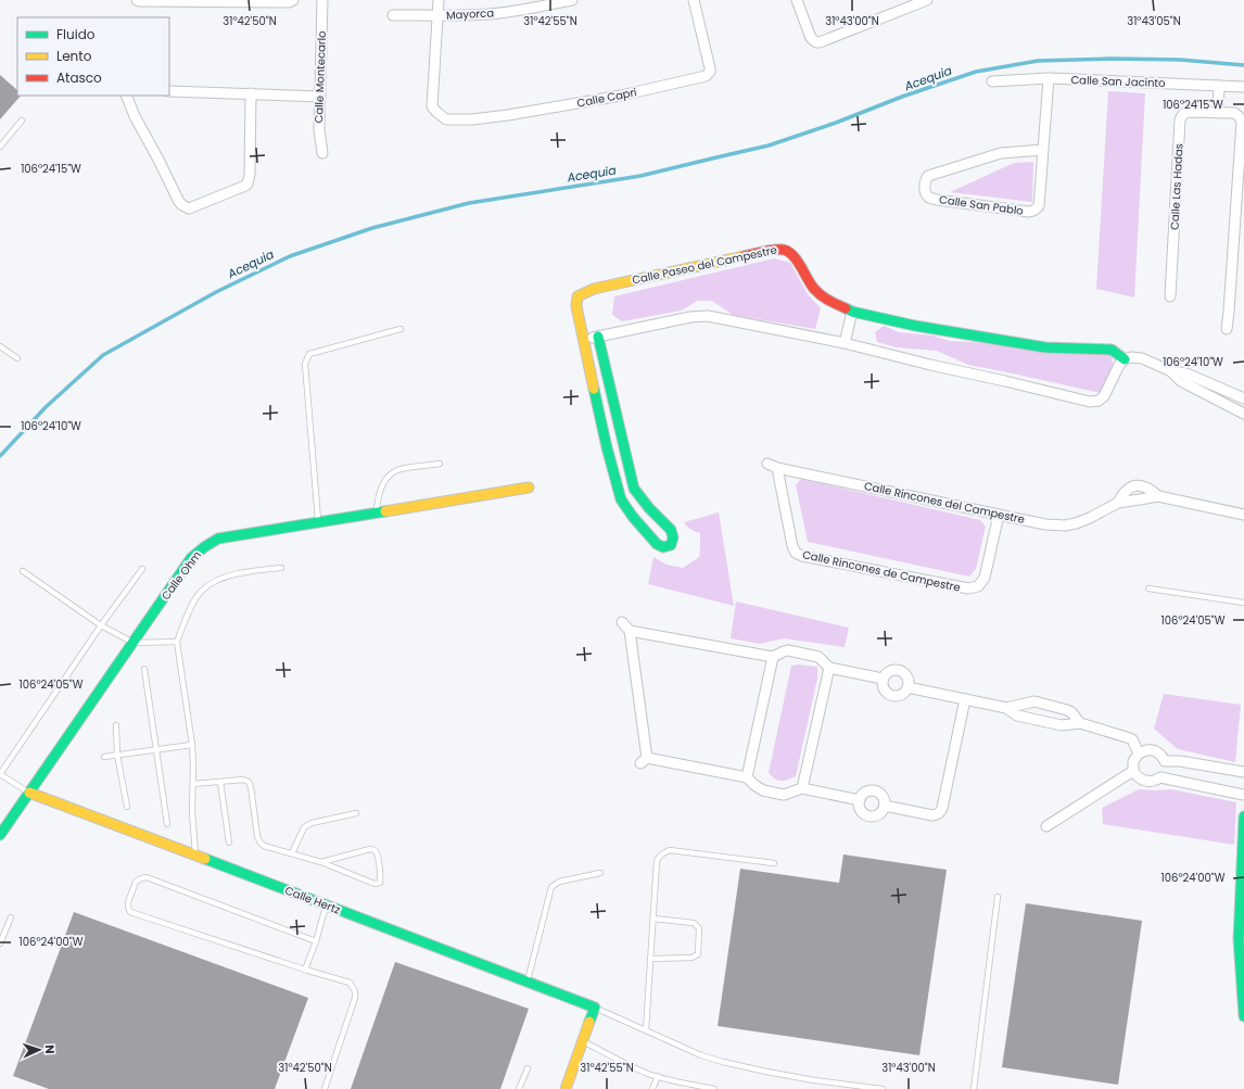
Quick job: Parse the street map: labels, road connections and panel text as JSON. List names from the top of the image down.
{
  "streets": {
    "street": [
      "Mayorca",
      "Calle Montecarlo",
      "Calle San Jacinto",
      "Calle Capri",
      "Calle Las Hadas",
      "Calle San Pablo",
      "Calle Paseo del Campestre",
      "Calle Rincones del Campestre",
      "Calle Rincones de Campestre",
      "Calle Ohm",
      "Calle Hertz"
    ]
  },
  "crossings": [
    ["Mayorca", "Calle Capri"],
    ["Calle San Jacinto", "Calle San Pablo"],
    ["Calle Rincones del Campestre", "Calle Rincones de Campestre"],
    ["Calle Ohm", "Calle Hertz"]
  ],
  "water": ["Acequia"],
  "legend": ["Fluido", "Lento", "Atasco"],
  "north": "right",
  "coordinates": [
    "31°42'50\"N",
    "31°42'55\"N",
    "31°43'00\"N",
    "31°43'05\"N",
    "106°24'15\"W",
    "106°24'10\"W",
    "106°24'05\"W",
    "106°24'00\"W"
  ]
}
